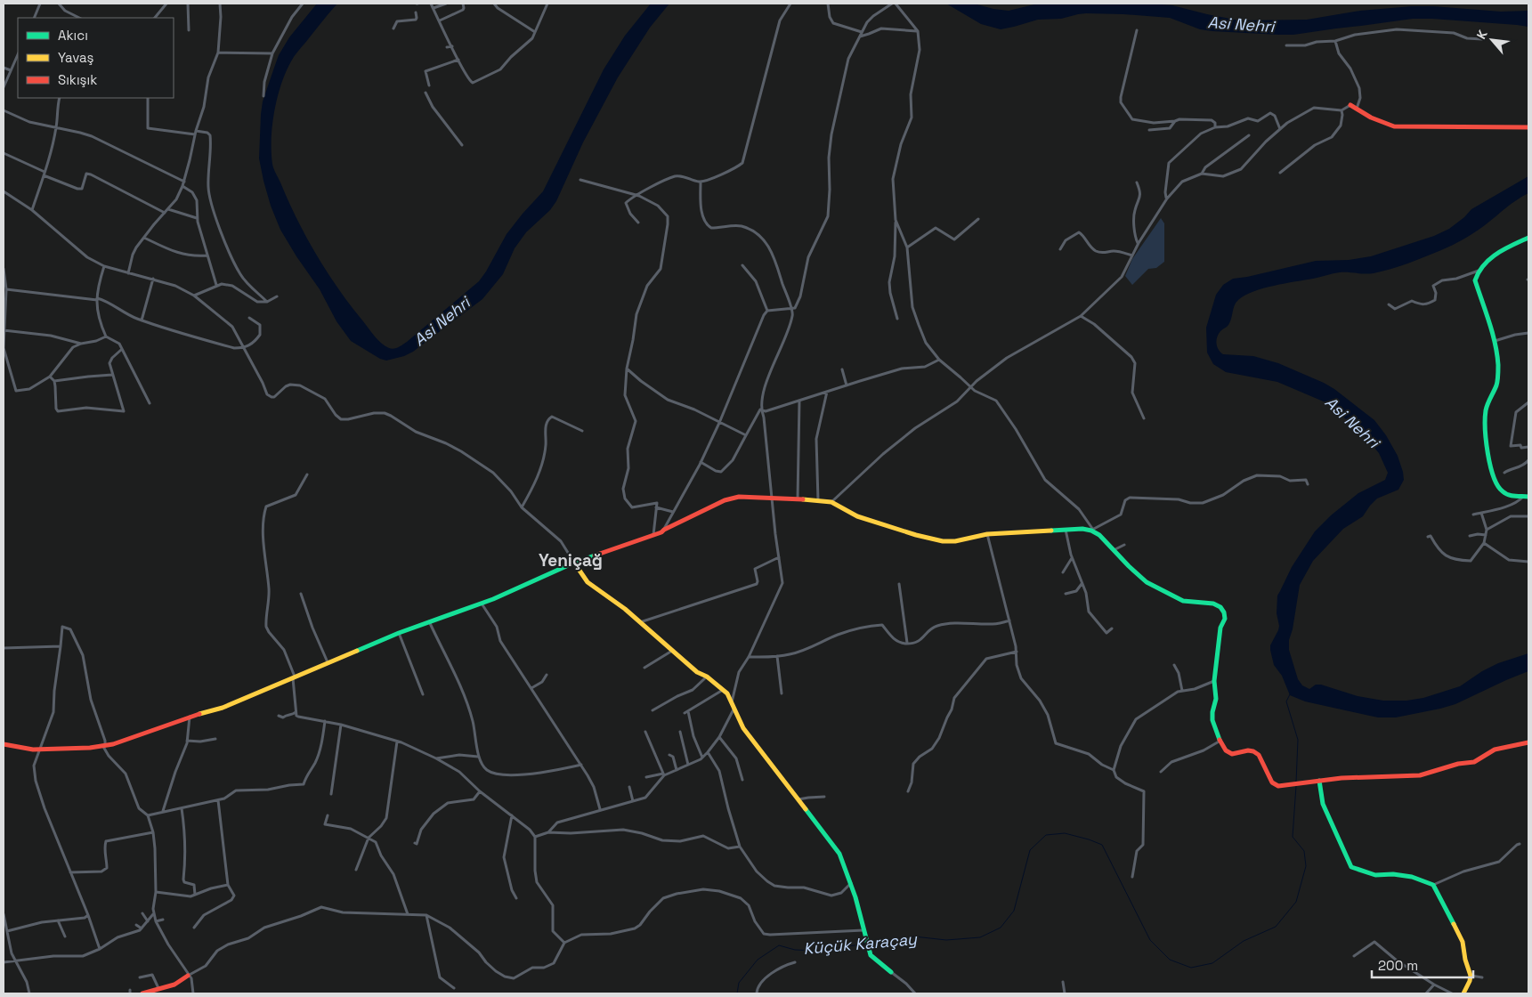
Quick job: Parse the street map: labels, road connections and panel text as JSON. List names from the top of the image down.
{
  "districts": ["Yeniçağ"],
  "water": ["Asi Nehri", "Küçük Karaçay"],
  "legend": ["Akıcı", "Yavaş", "Sıkışık"],
  "scale_bar": "200 m",
  "north": "top left"
}
